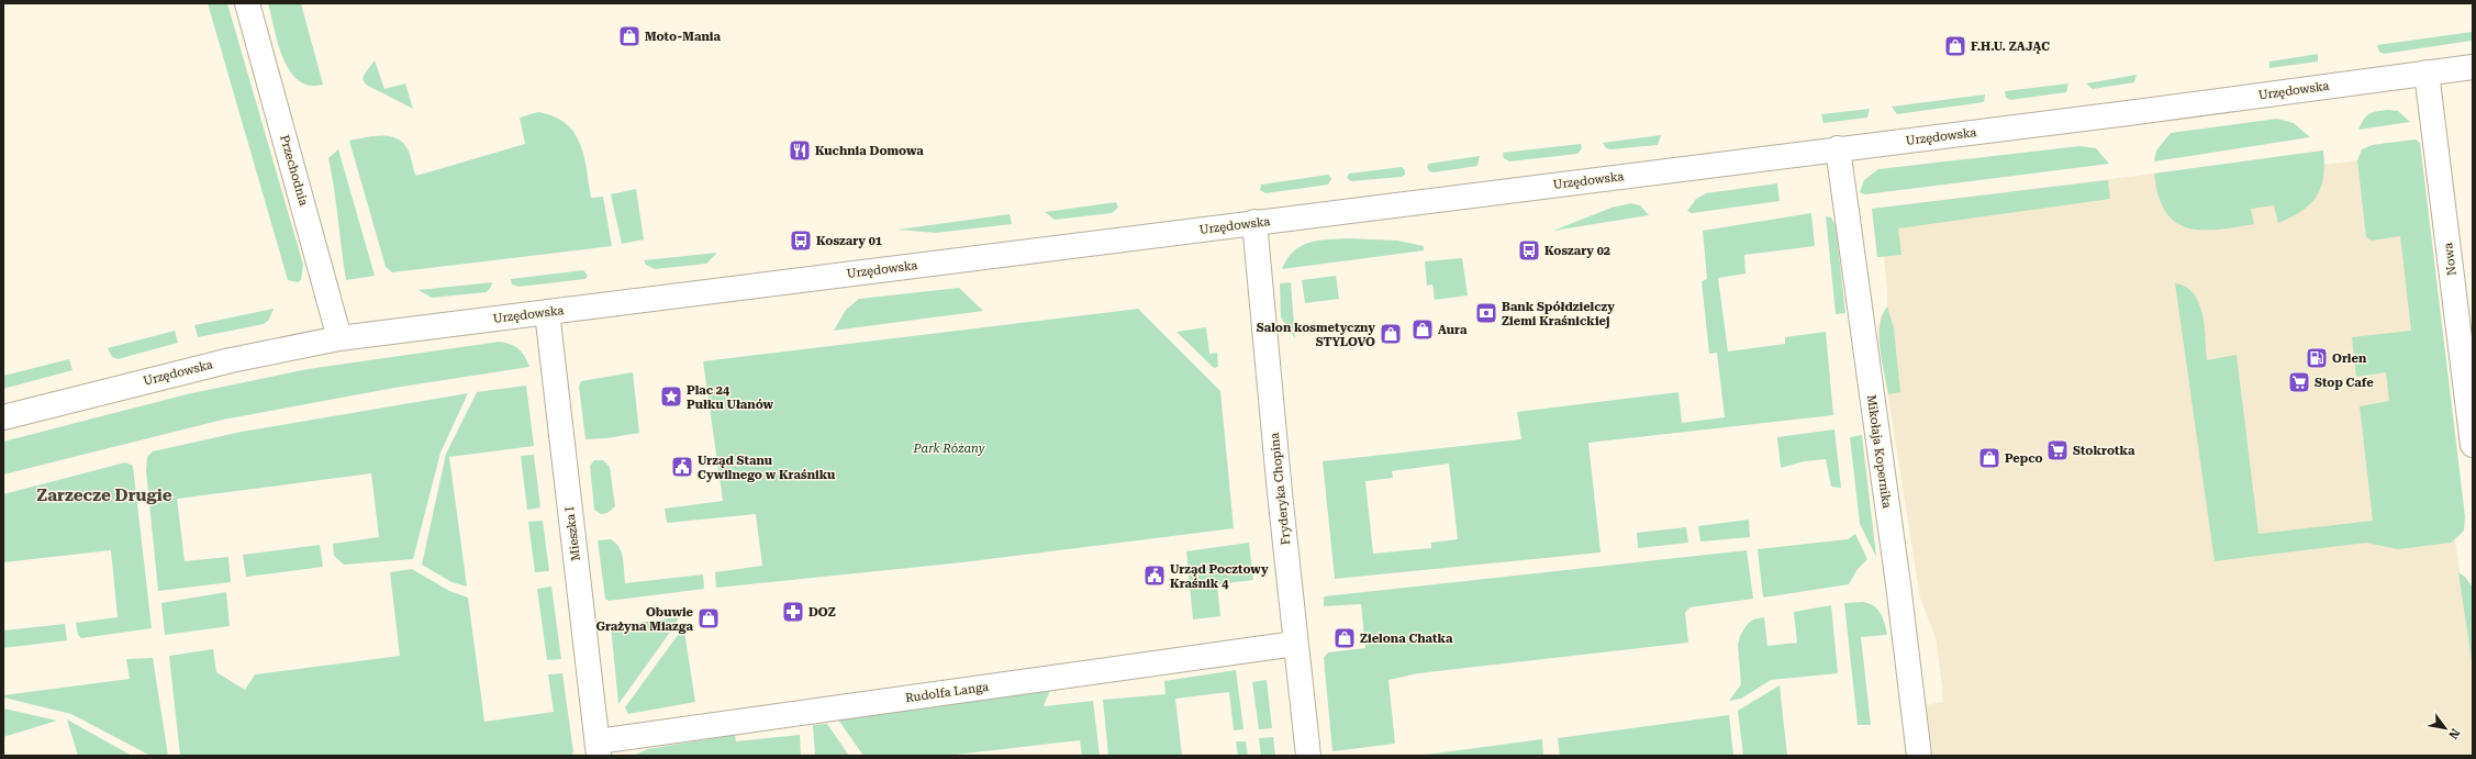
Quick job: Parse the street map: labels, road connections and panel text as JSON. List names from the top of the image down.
{
  "streets": {
    "street": [
      "Urzędowska",
      "Przechodnia",
      "Nowa",
      "Mikołaja Kopernika",
      "Fryderyka Chopina",
      "Mieszka I",
      "Rudolfa Langa"
    ]
  },
  "crossings": [
    ["Urzędowska", "Przechodnia"],
    ["Urzędowska", "Nowa"],
    ["Urzędowska", "Mikołaja Kopernika"],
    ["Urzędowska", "Fryderyka Chopina"],
    ["Urzędowska", "Mieszka I"],
    ["Fryderyka Chopina", "Rudolfa Langa"],
    ["Mieszka I", "Rudolfa Langa"]
  ],
  "districts": ["Zarzecze Drugie"],
  "parks": ["Park Różany"],
  "places": {
    "shop": [
      "Moto-Mania",
      "F.H.U. ZAJĄC",
      "Aura",
      "Salon kosmetyczny STYLOVO",
      "Pepco",
      "Obuwie Grażyna Miazga",
      "Zielona Chatka"
    ],
    "restaurant": ["Kuchnia Domowa"],
    "bus stop": ["Koszary 01", "Koszary 02"],
    "bank": ["Bank Spółdzielczy Ziemi Kraśnickiej"],
    "fuel station": ["Orlen"],
    "supermarket": ["Stop Cafe", "Stokrotka"],
    "place": ["Plac 24 Pułku Ułanów"],
    "public building": ["Urząd Stanu Cywilnego w Kraśniku", "Urząd Pocztowy Kraśnik 4"],
    "pharmacy": ["DOZ"]
  },
  "north": "bottom right"
}
